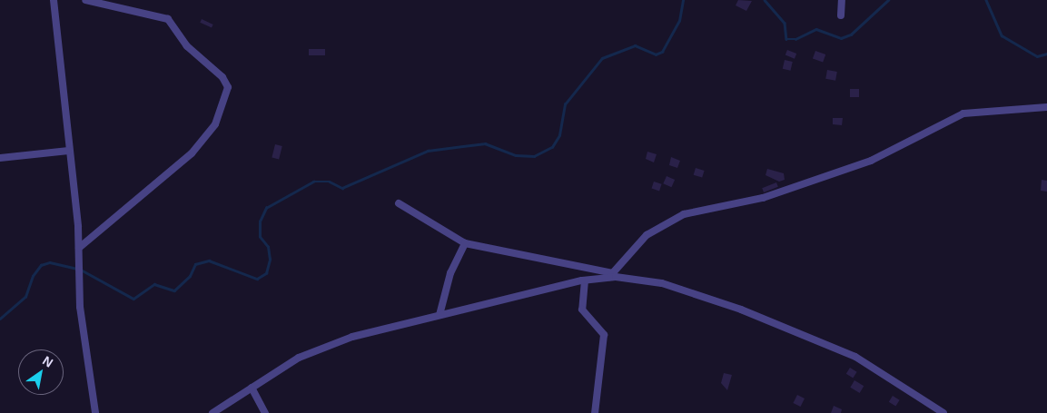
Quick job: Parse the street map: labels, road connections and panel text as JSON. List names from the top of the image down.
{
  "north": "top right"
}
